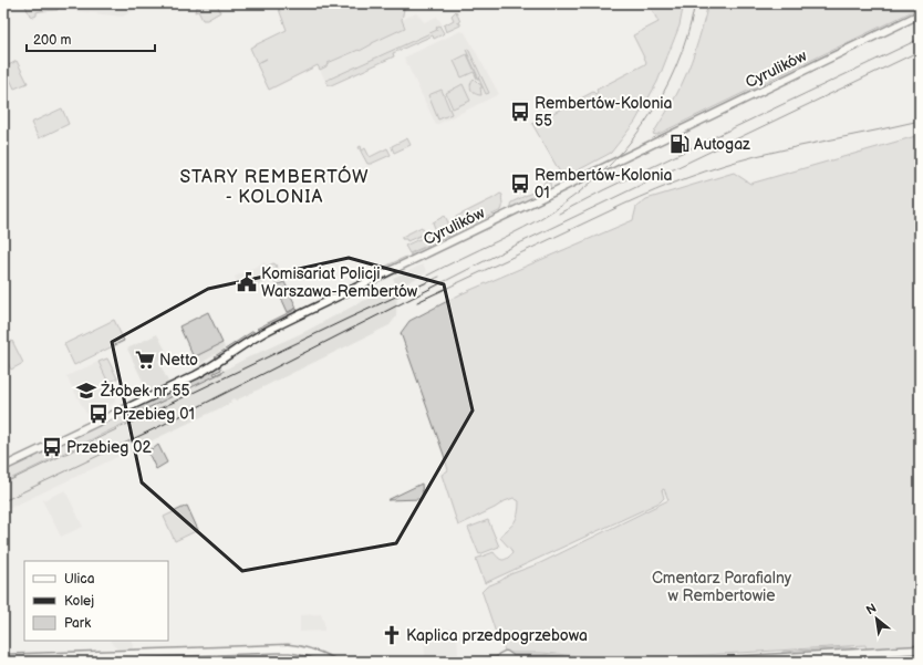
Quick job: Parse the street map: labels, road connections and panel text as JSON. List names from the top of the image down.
{
  "streets": {
    "main road": ["Cyrulików"]
  },
  "districts": ["STARY REMBERTÓW - KOLONIA"],
  "parks": ["Cmentarz Parafialny w Rembertowie"],
  "places": {
    "bus stop": [
      "Rembertów-Kolonia 55",
      "Rembertów-Kolonia 01",
      "Przebieg 01",
      "Przebieg 02"
    ],
    "fuel station": ["Autogaz"],
    "public building": ["Komisariat Policji Warszawa-Rembertów"],
    "supermarket": ["Netto"],
    "school or university": ["Żłobek nr 55"],
    "church": ["Kaplica przedpogrzebowa"]
  },
  "legend": ["Ulica", "Kolej", "Park"],
  "scale_bar": "200 m",
  "north": "top left"
}
